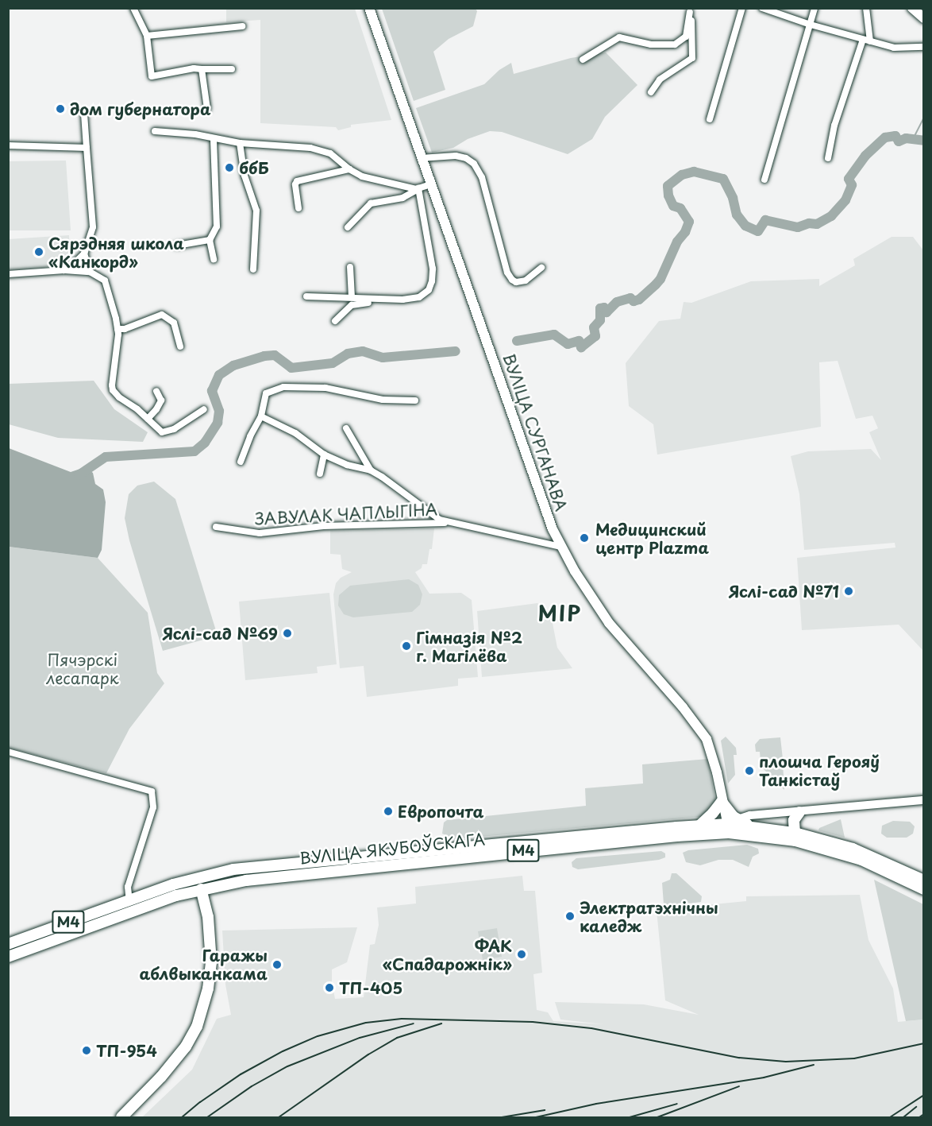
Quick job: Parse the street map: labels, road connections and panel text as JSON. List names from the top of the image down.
{
  "streets": {
    "main road": ["ВУЛІЦА СУРГАНАВА", "ВУЛІЦА ЯКУБОЎСКАГА", "М4"],
    "street": ["ЗАВУЛАК ЧАПЛЫГІНА"]
  },
  "crossings": [
    ["ВУЛІЦА СУРГАНАВА", "ВУЛІЦА ЯКУБОЎСКАГА"]
  ],
  "districts": ["МІР"],
  "parks": ["Пячэрскі лесапарк"],
  "places": [
    "дом губернатора",
    "ббБ",
    "Сярэдняя школа «Канкорд»",
    "Медицинский центр Plazma",
    "Яслі-сад №71",
    "Яслі-сад №69",
    "Гімназія №2 г. Магілёва",
    "плошча Герояў Танкістаў",
    "Европочта",
    "Электратэхнічны каледж",
    "ФАК «Спадарожнік»",
    "Гаражы аблвыканкама",
    "ТП-405",
    "ТП-954"
  ]
}
